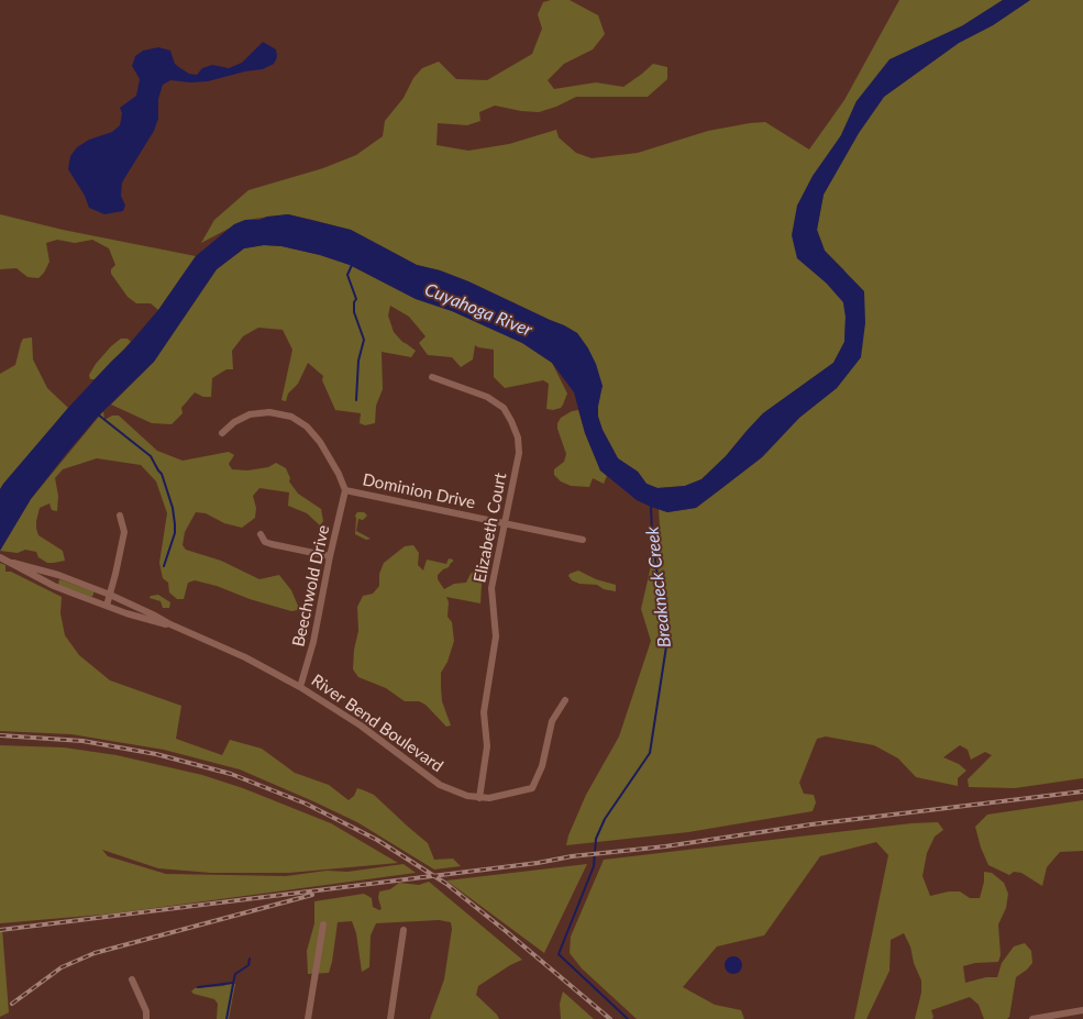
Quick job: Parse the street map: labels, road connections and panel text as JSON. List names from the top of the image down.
{
  "streets": {
    "street": [
      "Dominion Drive",
      "Elizabeth Court",
      "Beechwold Drive",
      "River Bend Boulevard"
    ]
  },
  "crossings": [
    ["Dominion Drive", "Elizabeth Court"],
    ["Dominion Drive", "Beechwold Drive"],
    ["Elizabeth Court", "River Bend Boulevard"],
    ["Beechwold Drive", "River Bend Boulevard"]
  ],
  "water": ["Cuyahoga River", "Breakneck Creek"]
}
